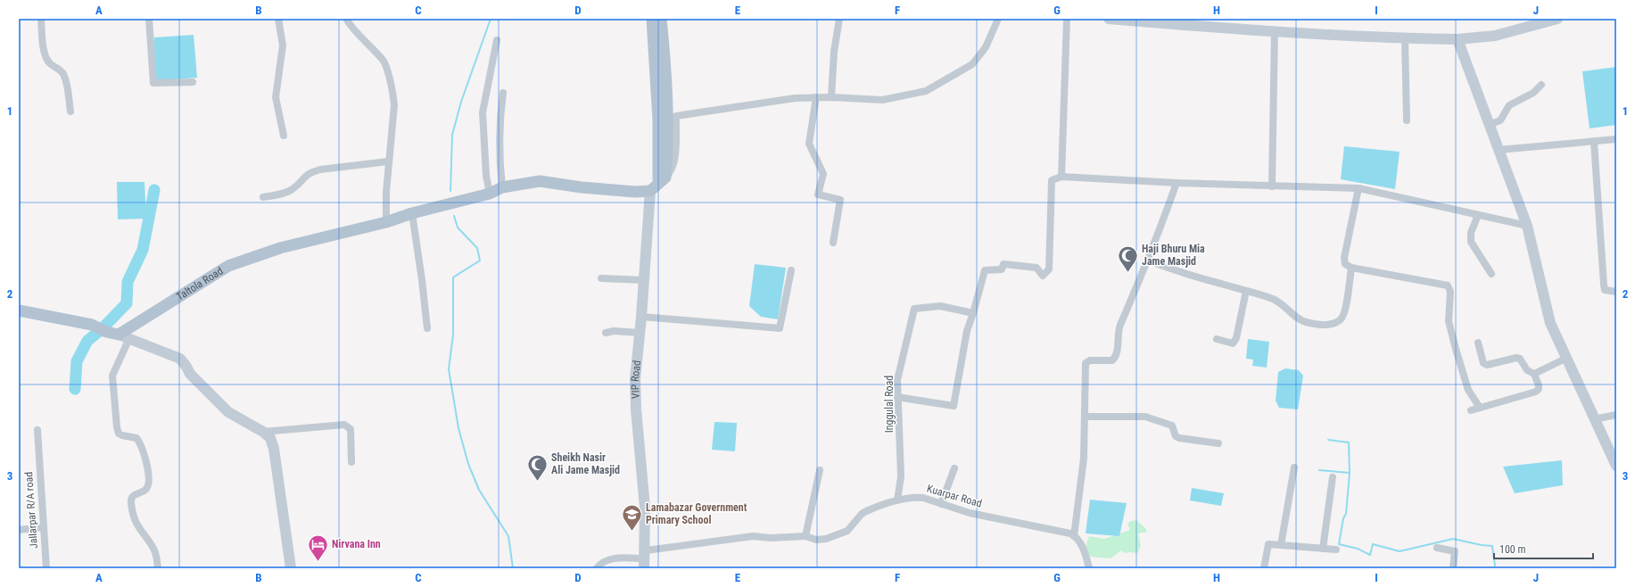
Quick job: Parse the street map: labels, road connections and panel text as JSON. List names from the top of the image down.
{
  "streets": {
    "main road": ["Taltola Road"],
    "street": [
      "VIP Road",
      "Inggulal Road",
      "Kuarpar Road",
      "Jallarpar R/A road"
    ]
  },
  "crossings": [
    ["Taltola Road", "VIP Road"],
    ["VIP Road", "Kuarpar Road"],
    ["Inggulal Road", "Kuarpar Road"]
  ],
  "places": {
    "mosque": ["Haji Bhuru Mia Jame Masjid", "Sheikh Nasir Ali Jame Masjid"],
    "school or university": ["Lamabazar Government Primary School"],
    "hotel": ["Nirvana Inn"]
  },
  "scale_bar": "100 m",
  "grid": {
    "columns": [
      "A",
      "B",
      "C",
      "D",
      "E",
      "F",
      "G",
      "H",
      "I",
      "J"
    ],
    "rows": ["1", "2", "3"]
  }
}
